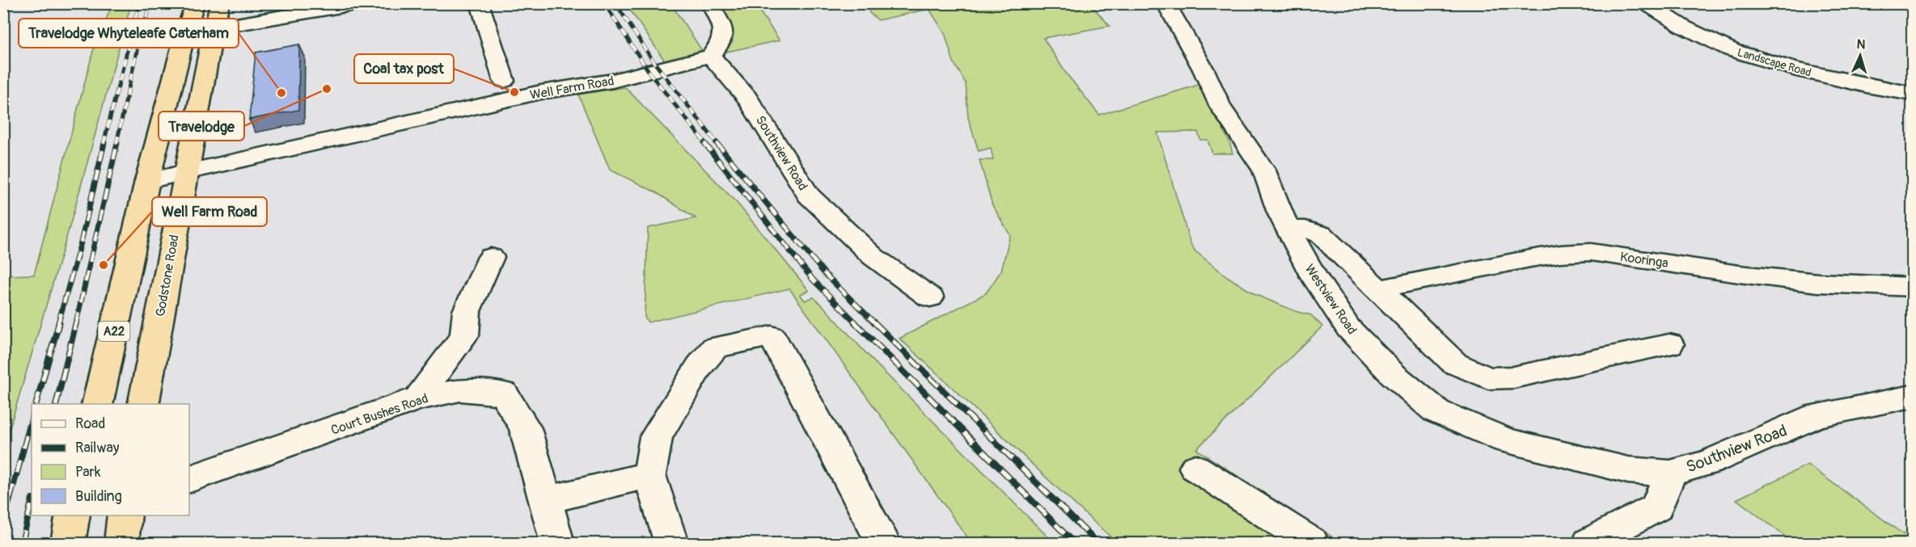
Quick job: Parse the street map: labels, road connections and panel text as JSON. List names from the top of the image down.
{
  "streets": {
    "highway": ["Godstone Road", "A22"],
    "street": [
      "Landscape Road",
      "Well Farm Road",
      "Southview Road",
      "Kooringa",
      "Westview Road",
      "Court Bushes Road"
    ]
  },
  "crossings": [
    ["Well Farm Road", "Southview Road"],
    ["Well Farm Road", "Godstone Road"],
    ["Well Farm Road", "A22"],
    ["Southview Road", "Westview Road"]
  ],
  "places": [
    "Travelodge",
    "Coal tax post",
    "Travelodge Whyteleafe Caterham",
    "Well Farm Road"
  ],
  "legend": [
    "Road",
    "Railway",
    "Park",
    "Building"
  ],
  "north": "top"
}
